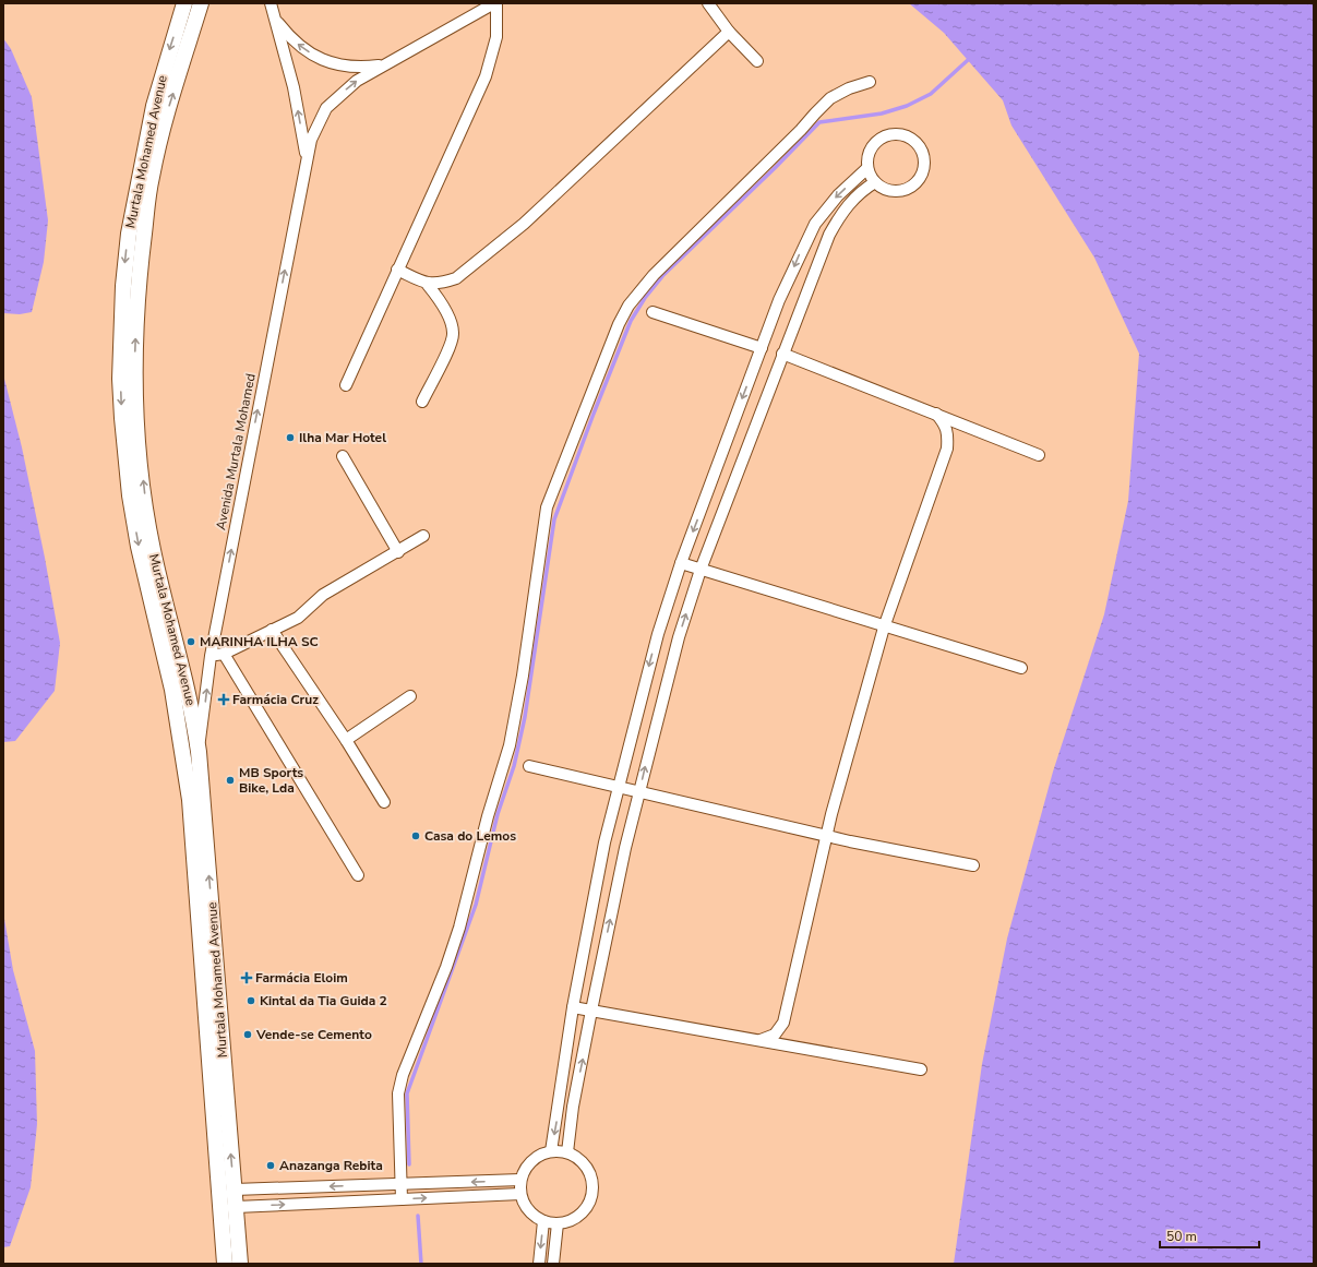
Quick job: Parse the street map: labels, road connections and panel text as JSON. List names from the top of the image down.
{
  "streets": {
    "street": ["Murtala Mohamed Avenue", "Avenida Murtala Mohamed"]
  },
  "crossings": [
    ["Murtala Mohamed Avenue", "Avenida Murtala Mohamed"]
  ],
  "one_way": ["Avenida Murtala Mohamed"],
  "places": {
    "other": [
      "Ilha Mar Hotel",
      "MARINHA ILHA SC",
      "MB Sports Bike, Lda",
      "Casa do Lemos",
      "Kintal da Tia Guida 2",
      "Vende-se Cemento",
      "Anazanga Rebita"
    ],
    "health": ["Farmácia Cruz", "Farmácia Eloim"]
  },
  "scale_bar": "50 m"
}
